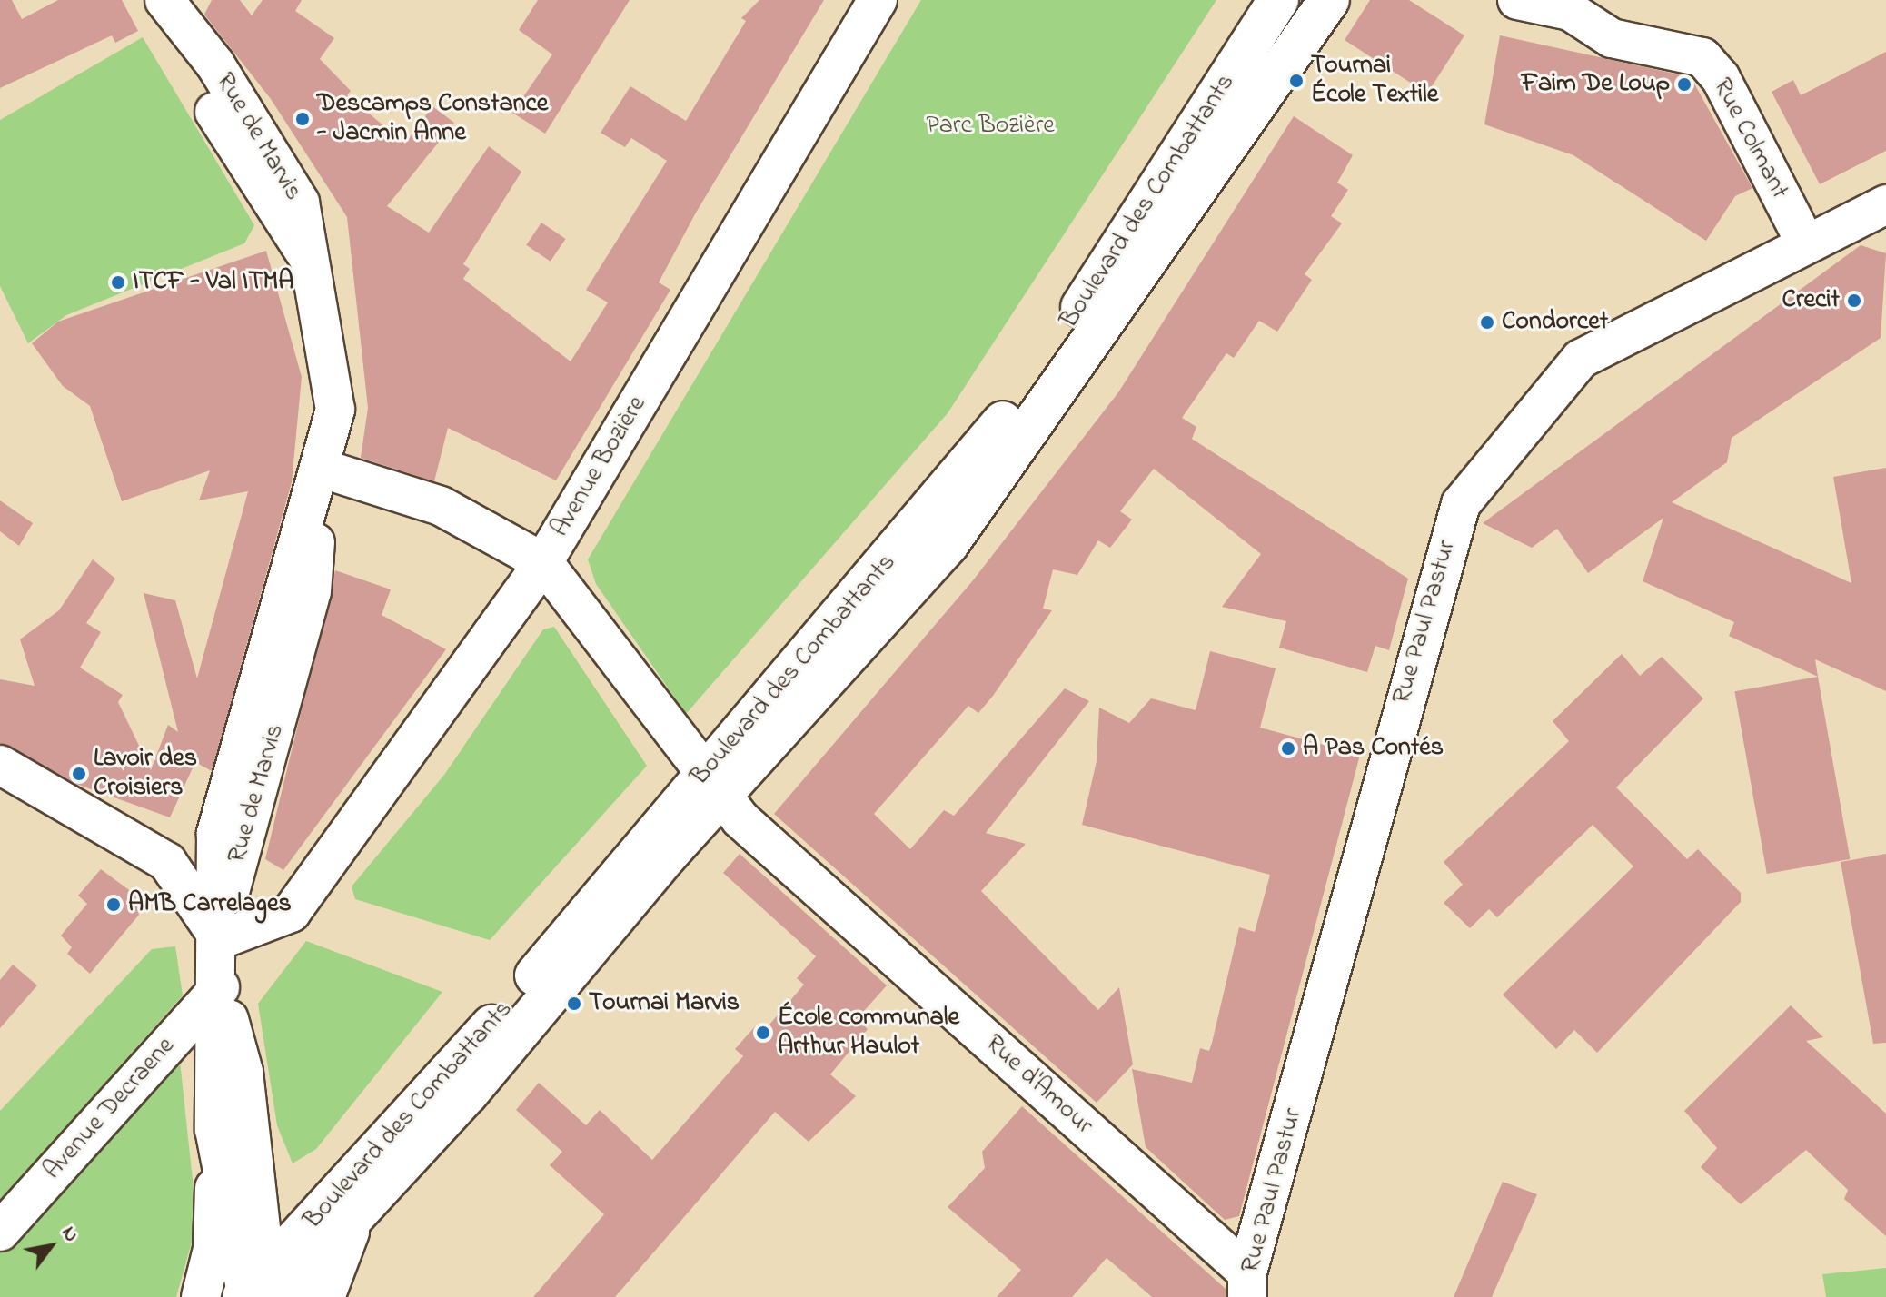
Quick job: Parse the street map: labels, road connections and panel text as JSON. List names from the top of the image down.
{
  "streets": {
    "main road": ["Boulevard des Combattants"],
    "street": [
      "Rue de Marvis",
      "Rue Colmant",
      "Avenue Bozière",
      "Rue Paul Pastur",
      "Rue d'Amour",
      "Avenue Decraene"
    ]
  },
  "crossings": [
    ["Rue de Marvis", "Avenue Bozière"],
    ["Rue de Marvis", "Avenue Decraene"],
    ["Rue Colmant", "Rue Paul Pastur"],
    ["Boulevard des Combattants", "Rue d'Amour"],
    ["Avenue Bozière", "Rue d'Amour"],
    ["Rue Paul Pastur", "Rue d'Amour"]
  ],
  "parks": ["Parc Bozière"],
  "places": [
    "Tournai École Textile",
    "Faim De Loup",
    "Descamps Constance - Jacmin Anne",
    "ITCF - Val ITMA",
    "Crecit",
    "Condorcet",
    "A Pas Contés",
    "Lavoir des Croisiers",
    "AMB Carrelages",
    "Tournai Marvis",
    "École communale Arthur Haulot"
  ],
  "north": "top right"
}
